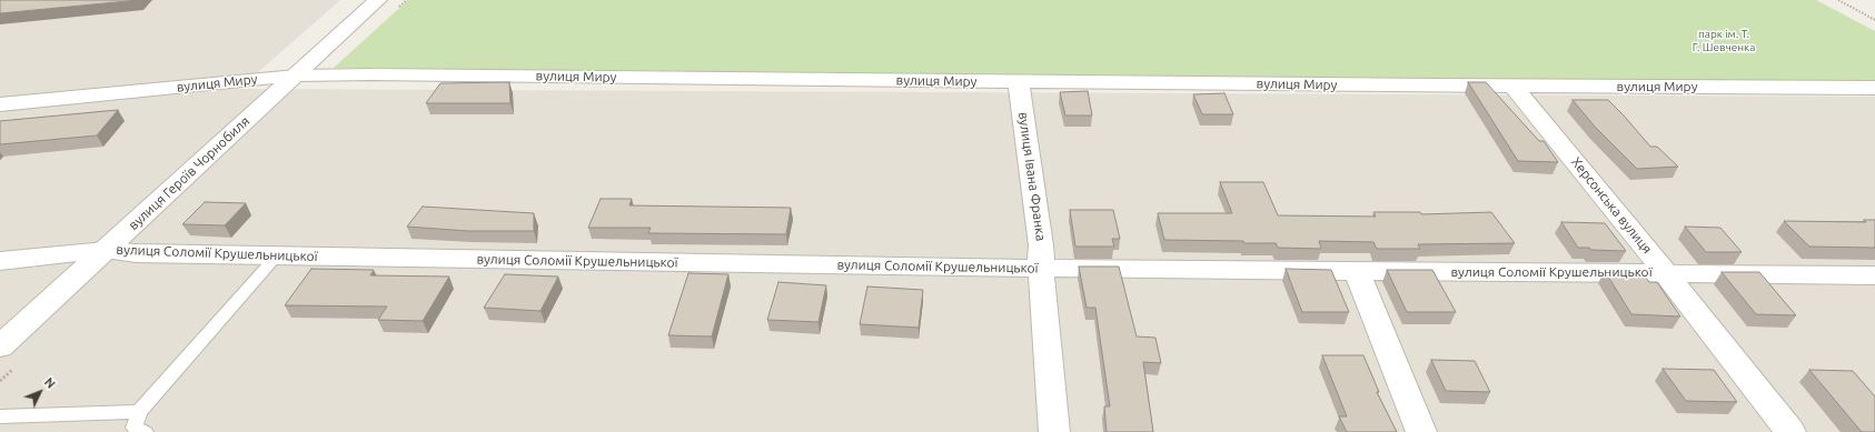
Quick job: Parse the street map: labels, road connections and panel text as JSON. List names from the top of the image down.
{
  "streets": {
    "street": [
      "вулиця Миру",
      "вулиця Героїв Чорнобиля",
      "вулиця Івана Франка",
      "Херсонська вулиця",
      "вулиця Соломії Крушельницької"
    ]
  },
  "crossings": [
    ["вулиця Миру", "вулиця Героїв Чорнобиля"],
    ["вулиця Миру", "вулиця Івана Франка"],
    ["вулиця Миру", "Херсонська вулиця"],
    ["вулиця Героїв Чорнобиля", "вулиця Соломії Крушельницької"],
    ["вулиця Івана Франка", "вулиця Соломії Крушельницької"],
    ["Херсонська вулиця", "вулиця Соломії Крушельницької"]
  ],
  "parks": ["парк ім. Т. Г. Шевченка"],
  "north": "top right"
}
